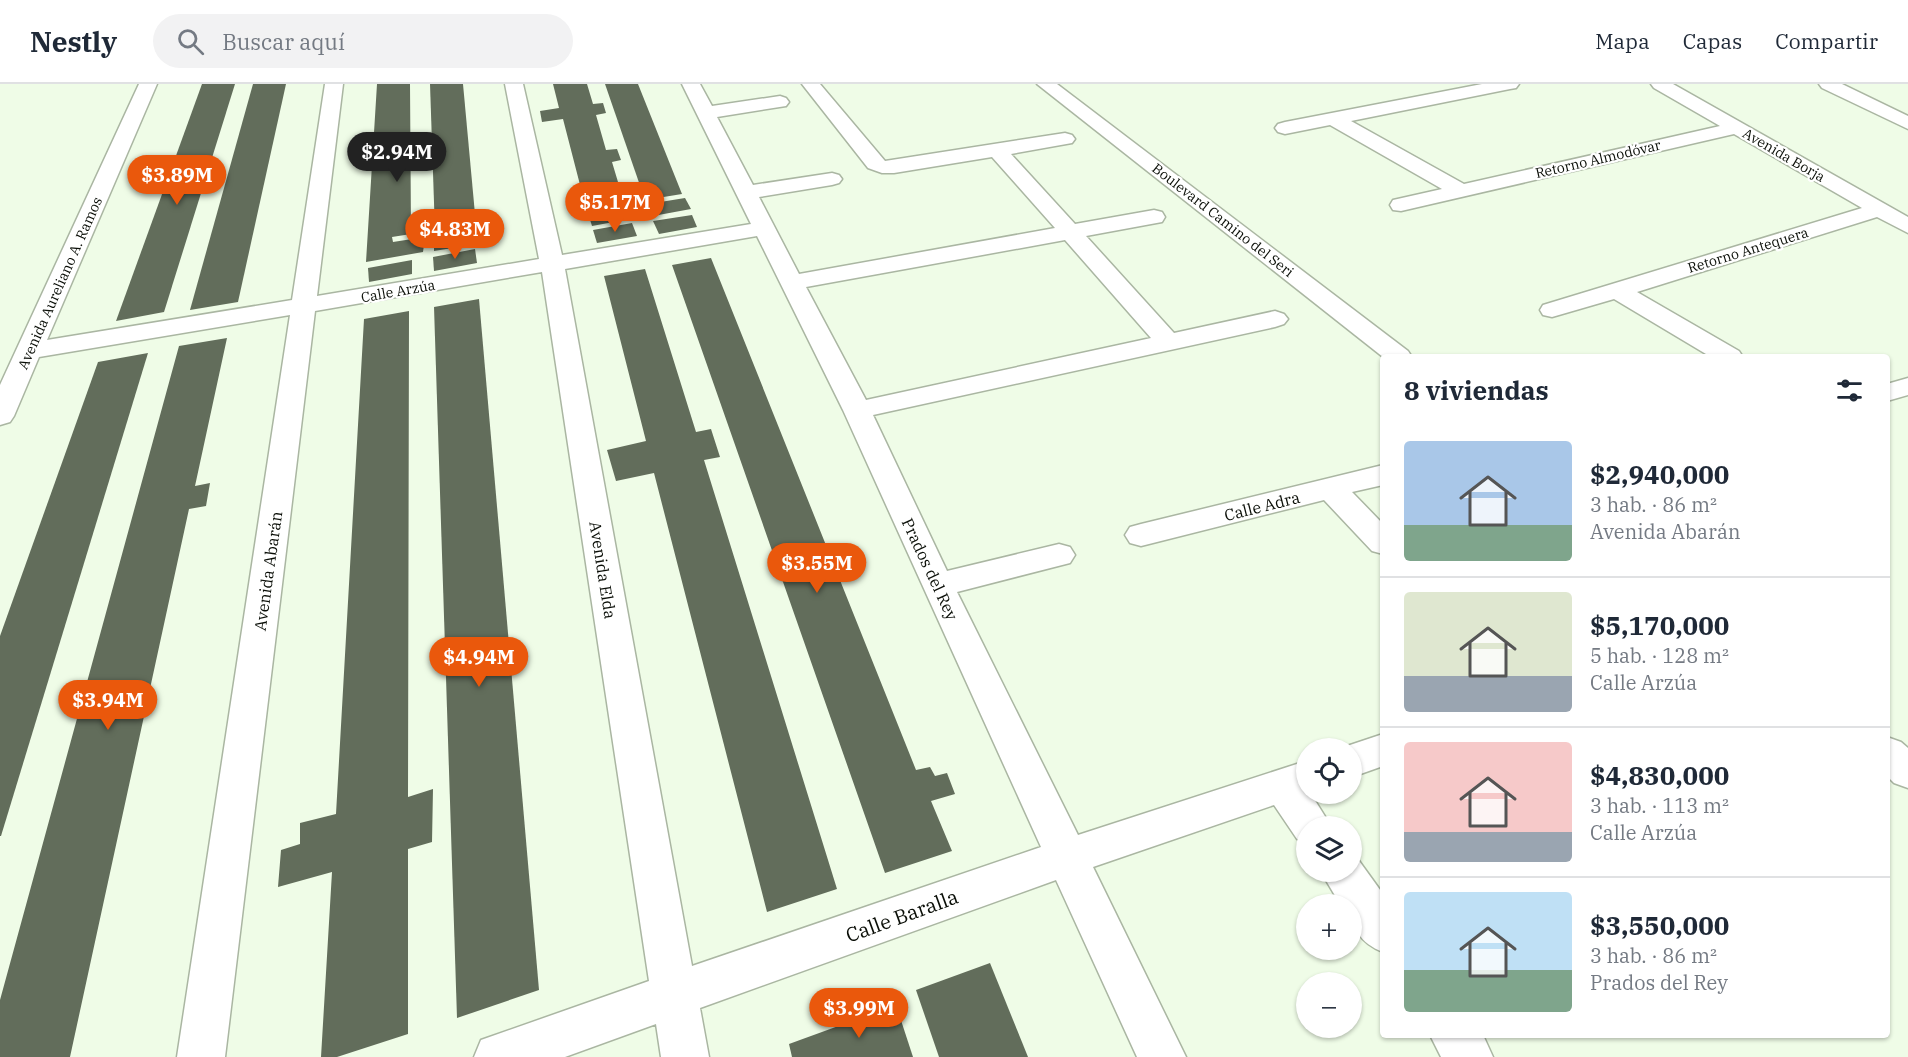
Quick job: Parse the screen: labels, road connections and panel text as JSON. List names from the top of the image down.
{
  "streets": {
    "street": [
      "Avenida Borja",
      "Retorno Almodóvar",
      "Boulevard Camino del Seri",
      "Retorno Antequera",
      "Avenida Aureliano A. Ramos",
      "Calle Arzúa",
      "Calle Adra",
      "Prados del Rey",
      "Avenida Elda",
      "Avenida Abarán",
      "Calle Baralla"
    ]
  },
  "crossings": [
    ["Avenida Borja", "Retorno Almodóvar"],
    ["Avenida Borja", "Retorno Antequera"],
    ["Avenida Aureliano A. Ramos", "Calle Arzúa"],
    ["Calle Arzúa", "Prados del Rey"],
    ["Calle Arzúa", "Avenida Elda"],
    ["Calle Arzúa", "Avenida Abarán"],
    ["Prados del Rey", "Calle Baralla"],
    ["Avenida Elda", "Calle Baralla"]
  ],
  "page": {
    "header": "Nestly",
    "search": "Buscar aquí",
    "nav": ["Mapa", "Capas", "Compartir"],
    "price": [
      "$2.94M",
      "$3.89M",
      "$5.17M",
      "$4.83M",
      "$3.55M",
      "$4.94M",
      "$3.94M",
      "$3.99M"
    ],
    "heading": "8 viviendas",
    "list": [
      {
        "name": "$2,940,000",
        "note": "3 hab. · 86 m² · Avenida Abarán"
      },
      {
        "name": "$5,170,000",
        "note": "5 hab. · 128 m² · Calle Arzúa"
      },
      {
        "name": "$4,830,000",
        "note": "3 hab. · 113 m² · Calle Arzúa"
      },
      {
        "name": "$3,550,000",
        "note": "3 hab. · 86 m² · Prados del Rey"
      }
    ],
    "map_buttons": ["+", "−"]
  }
}
